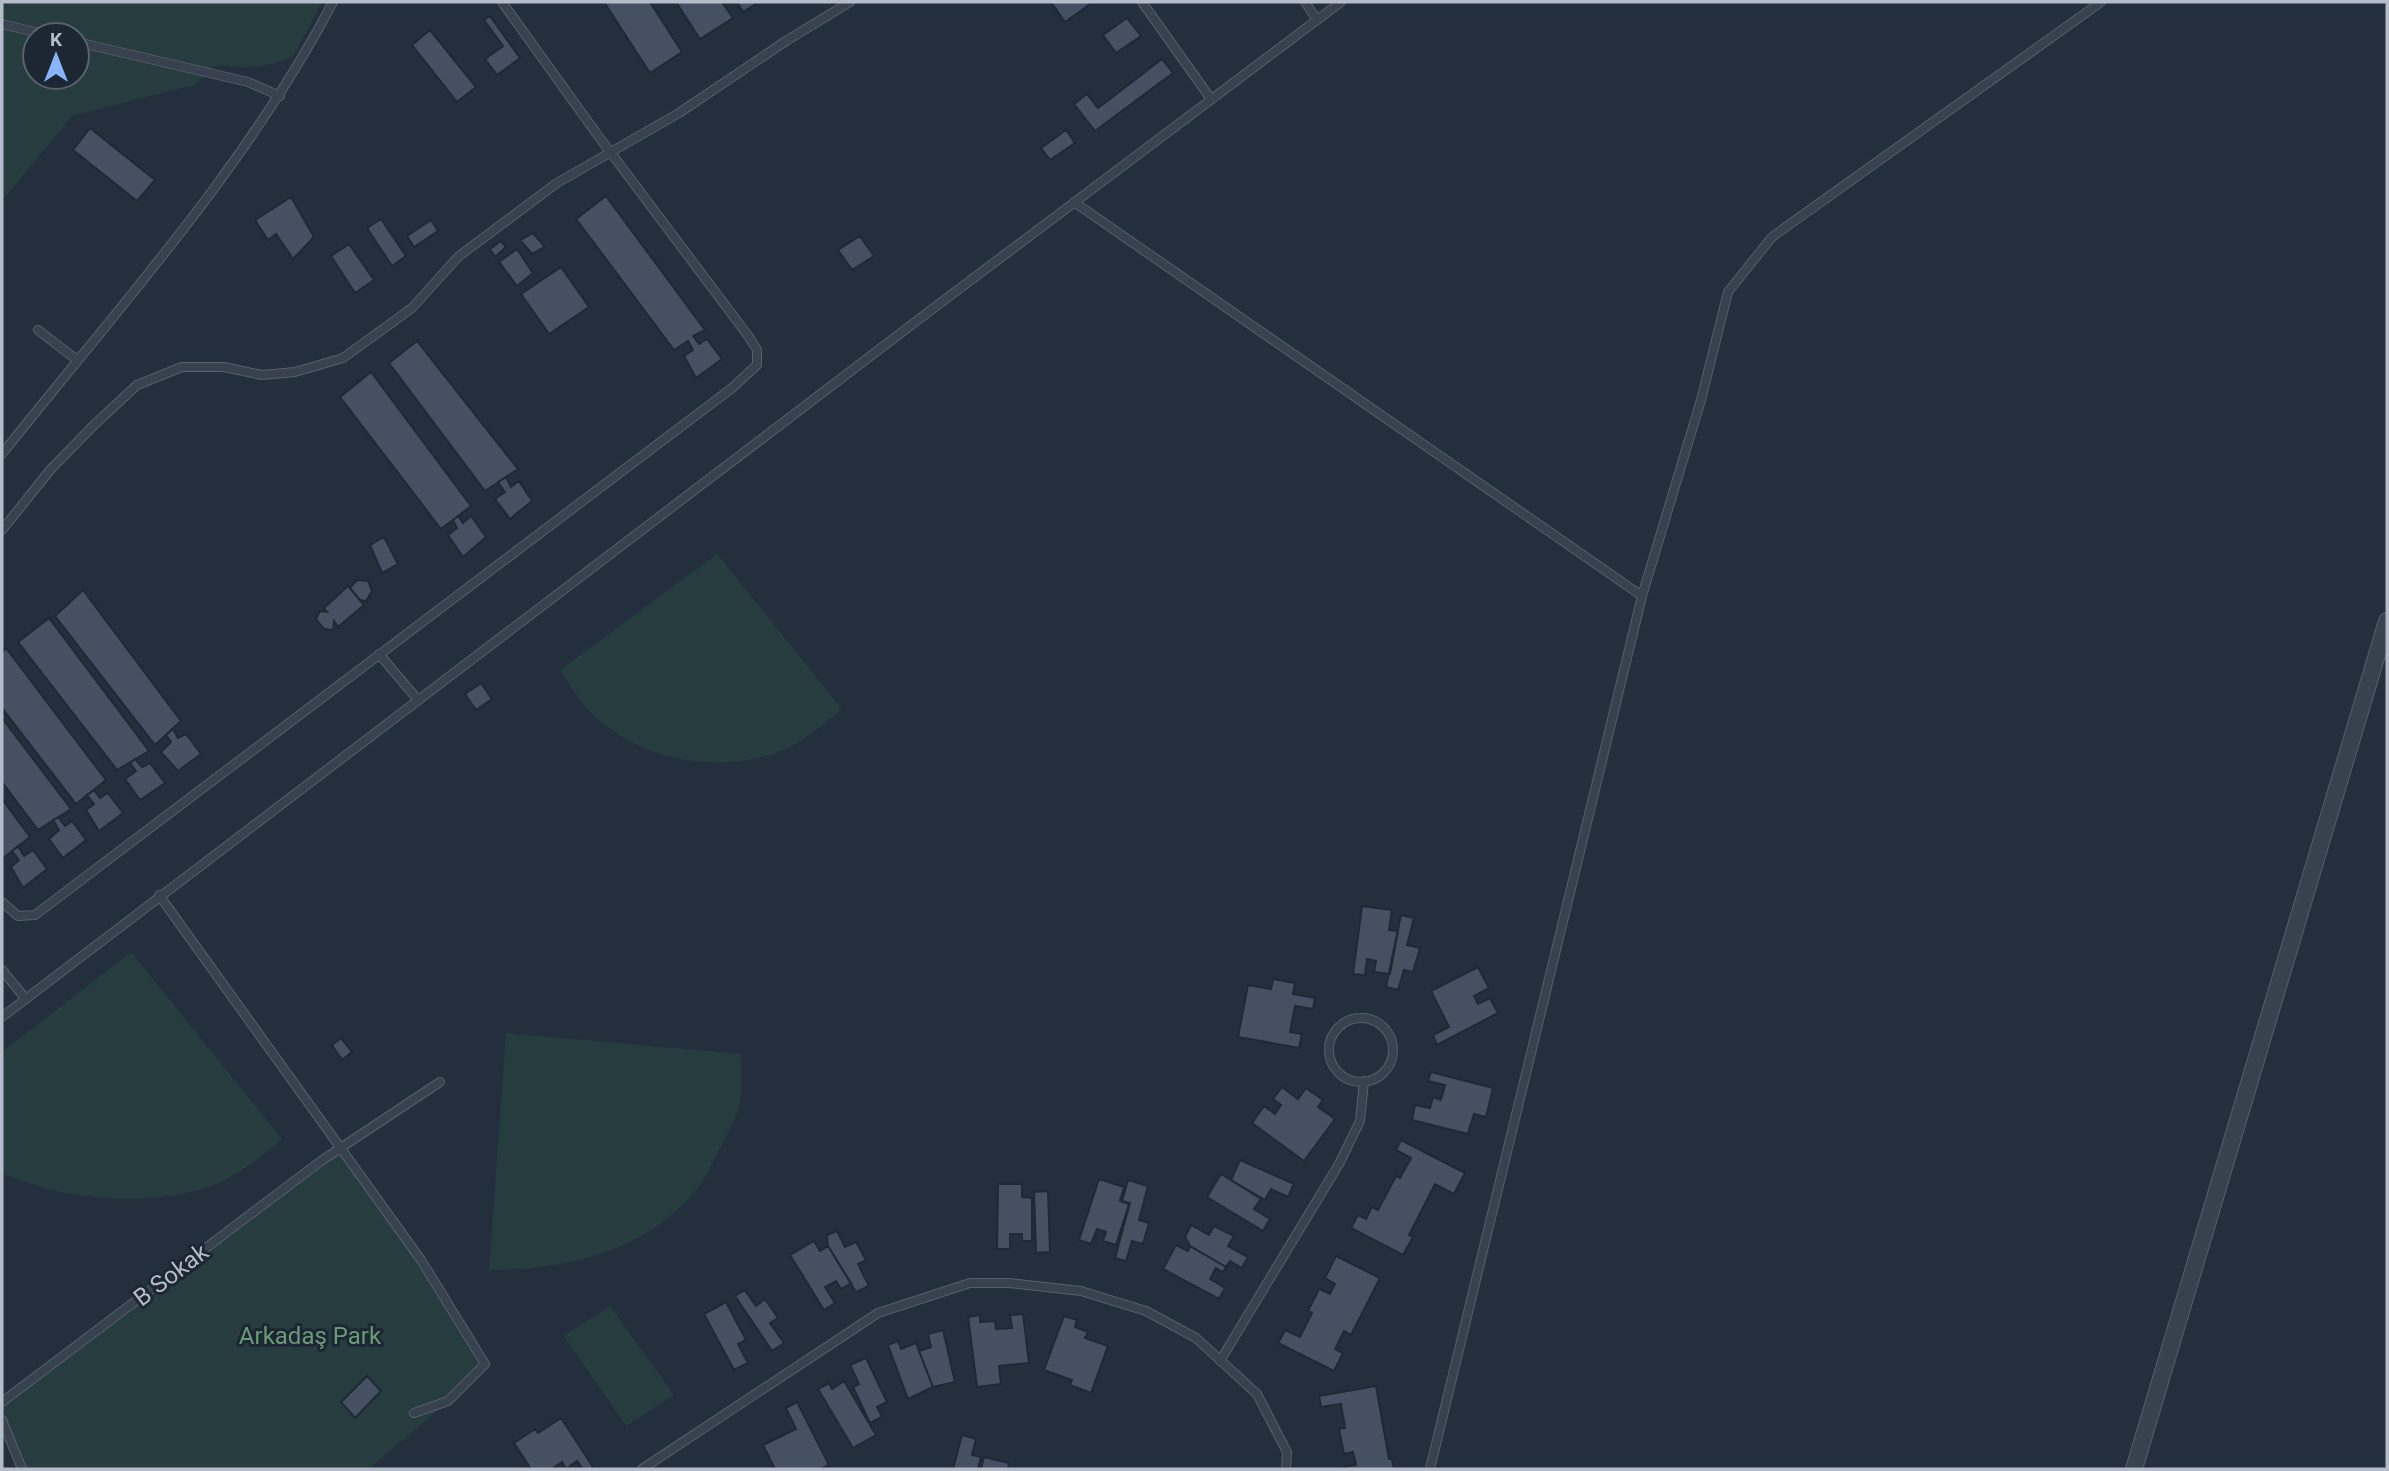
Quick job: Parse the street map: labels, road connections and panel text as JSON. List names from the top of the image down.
{
  "streets": {
    "lane": ["B Sokak"]
  },
  "parks": ["Arkadaş Park"],
  "north": "top"
}
